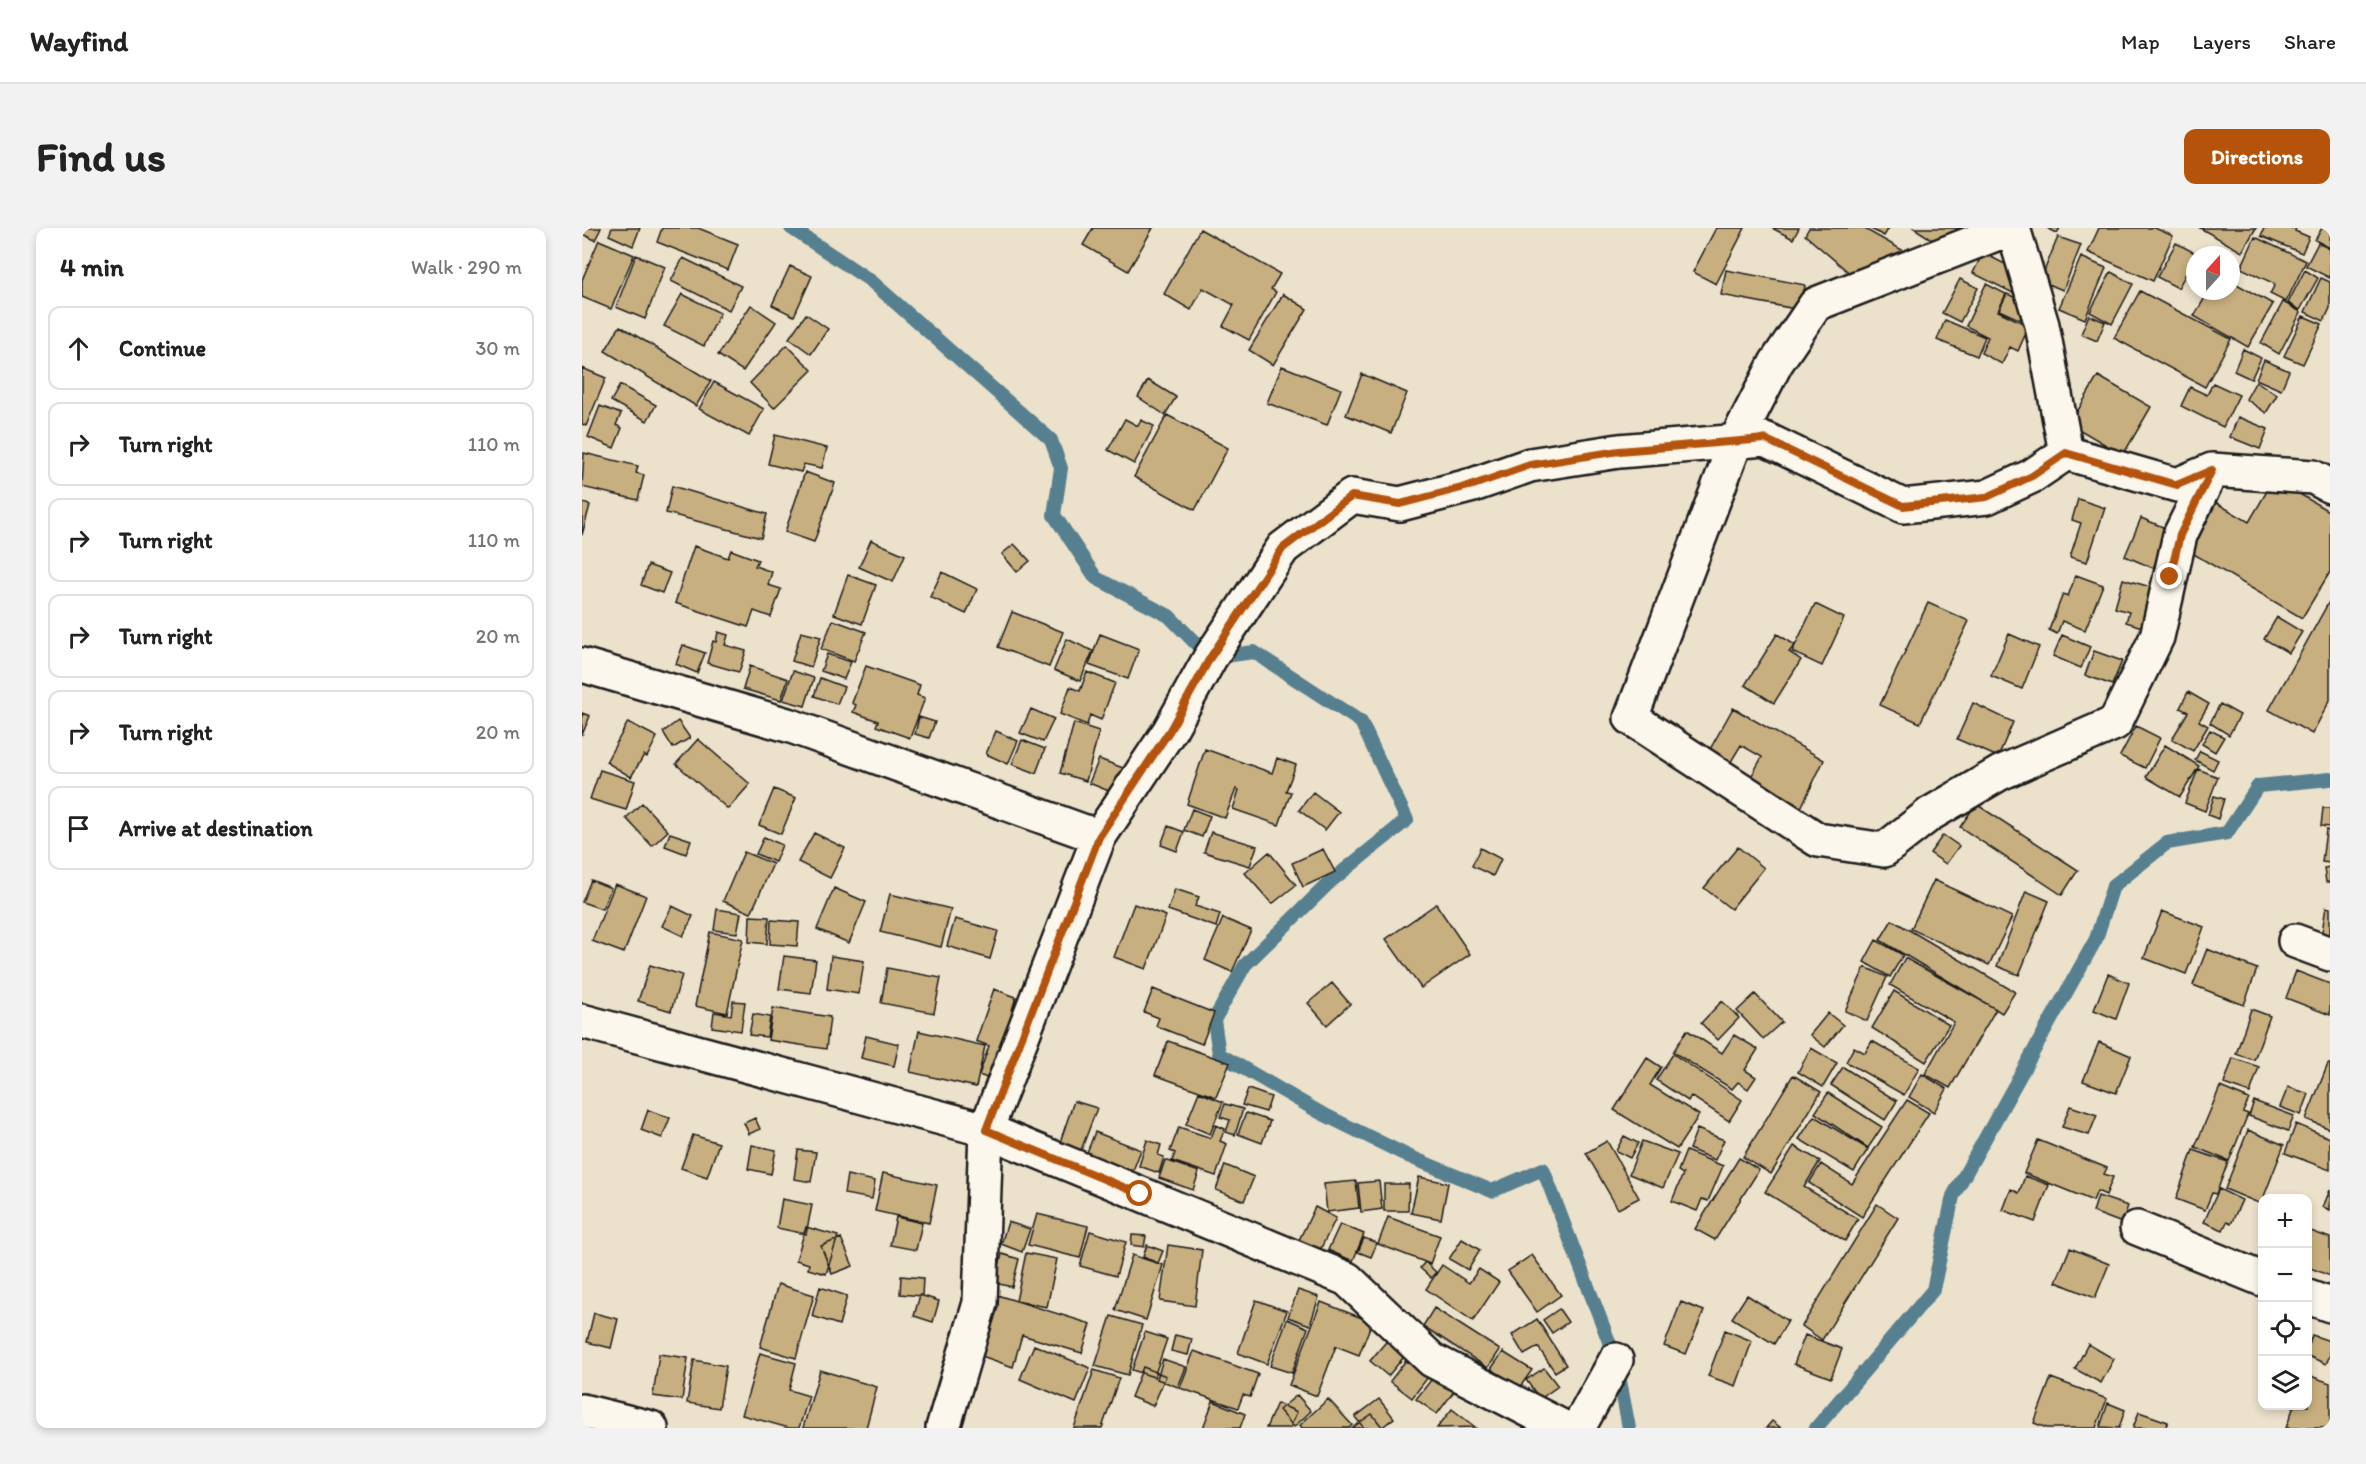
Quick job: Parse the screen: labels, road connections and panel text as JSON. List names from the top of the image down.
{
  "north": "top",
  "page": {
    "header": "Wayfind",
    "nav": ["Map", "Layers", "Share"],
    "buttons": "Directions",
    "title": "Find us",
    "heading": ["4 min", "Walk · 290 m"],
    "list": [
      ["Continue", "30 m"],
      ["Turn right", "110 m"],
      ["Turn right", "110 m"],
      ["Turn right", "20 m"],
      ["Turn right", "20 m"],
      "Arrive at destination"
    ],
    "map_buttons": ["+", "−"]
  }
}
